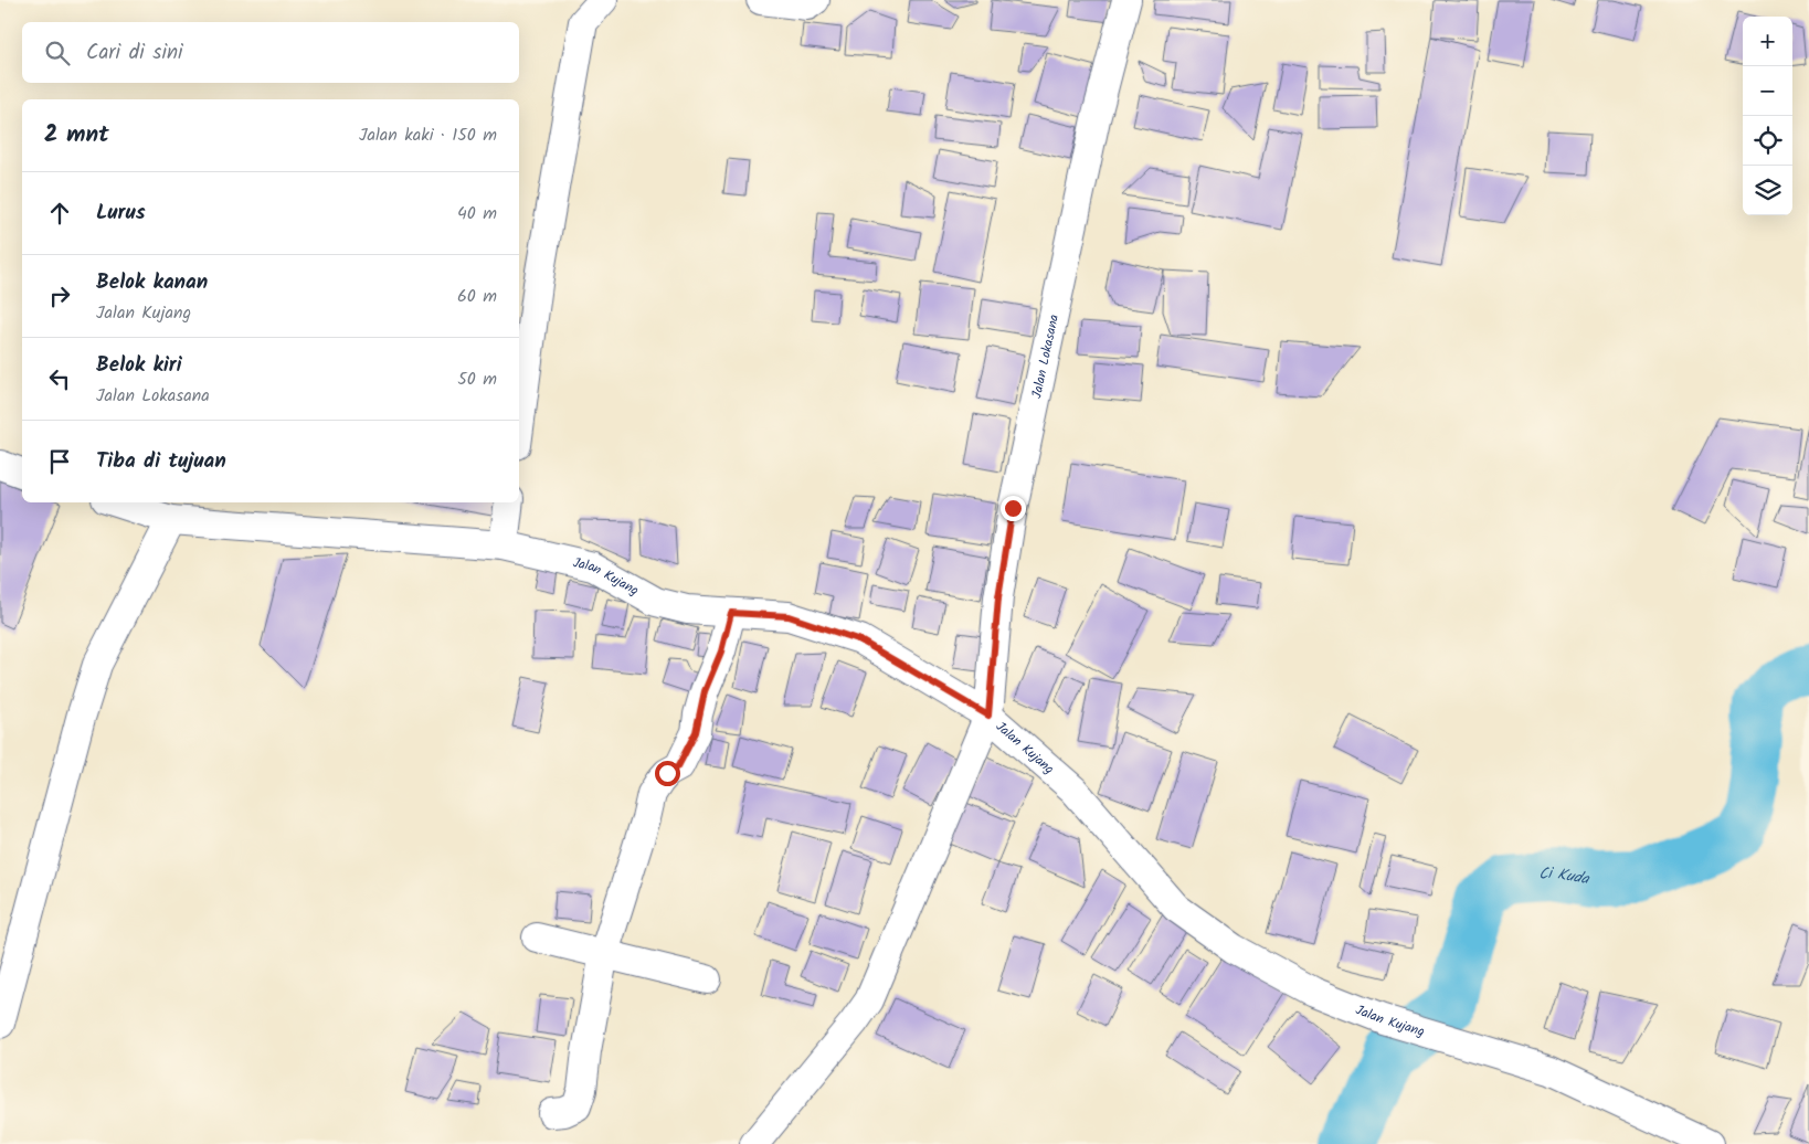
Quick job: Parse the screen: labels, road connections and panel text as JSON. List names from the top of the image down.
{
  "streets": {
    "street": ["Jalan Lokasana", "Jalan Kujang"]
  },
  "crossings": [
    ["Jalan Lokasana", "Jalan Kujang"]
  ],
  "water": ["Ci Kuda"],
  "page": {
    "map_buttons": ["+", "−"],
    "search": "Cari di sini",
    "heading": ["2 mnt", "Jalan kaki · 150 m"],
    "list": [
      ["Lurus", "40 m"],
      ["Belok kanan", "Jalan Kujang", "60 m"],
      ["Belok kiri", "Jalan Lokasana", "50 m"],
      "Tiba di tujuan"
    ]
  }
}
